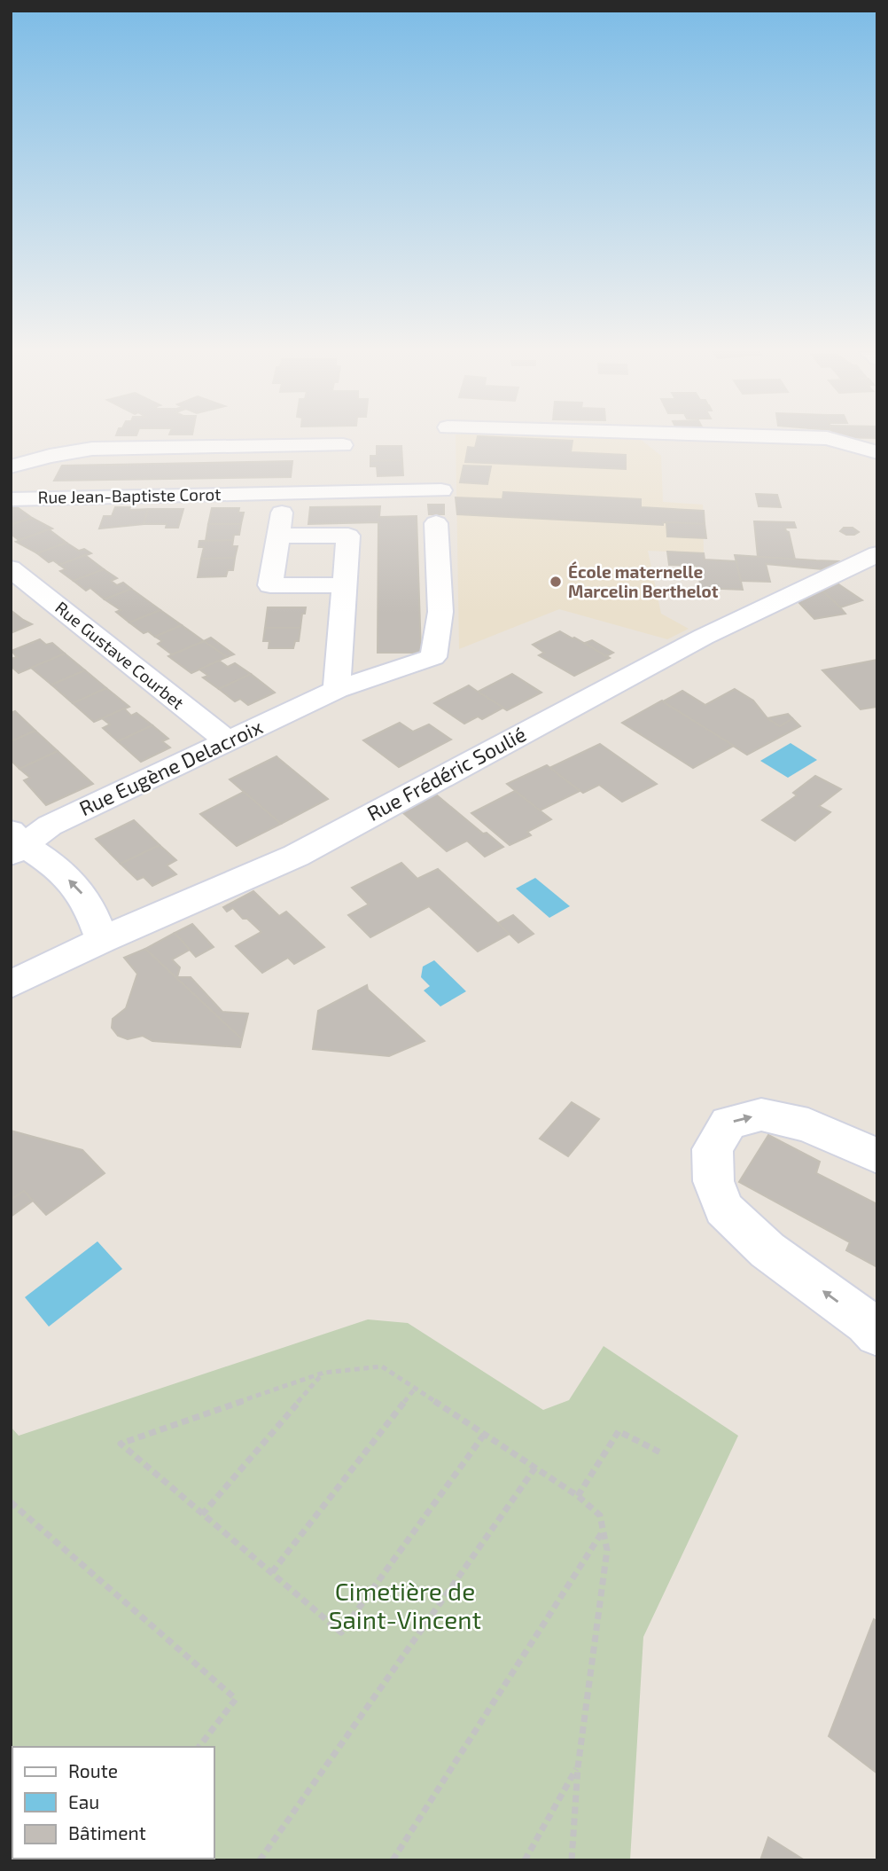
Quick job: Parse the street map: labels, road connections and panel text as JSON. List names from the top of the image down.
{
  "streets": {
    "street": [
      "Rue Jean-Baptiste Corot",
      "Rue Gustave Courbet",
      "Rue Eugène Delacroix",
      "Rue Frédéric Soulié"
    ]
  },
  "crossings": [
    ["Rue Gustave Courbet", "Rue Eugène Delacroix"]
  ],
  "parks": ["Cimetière de Saint-Vincent"],
  "places": ["École maternelle Marcelin Berthelot"],
  "legend": ["Route", "Eau", "Bâtiment"]
}
